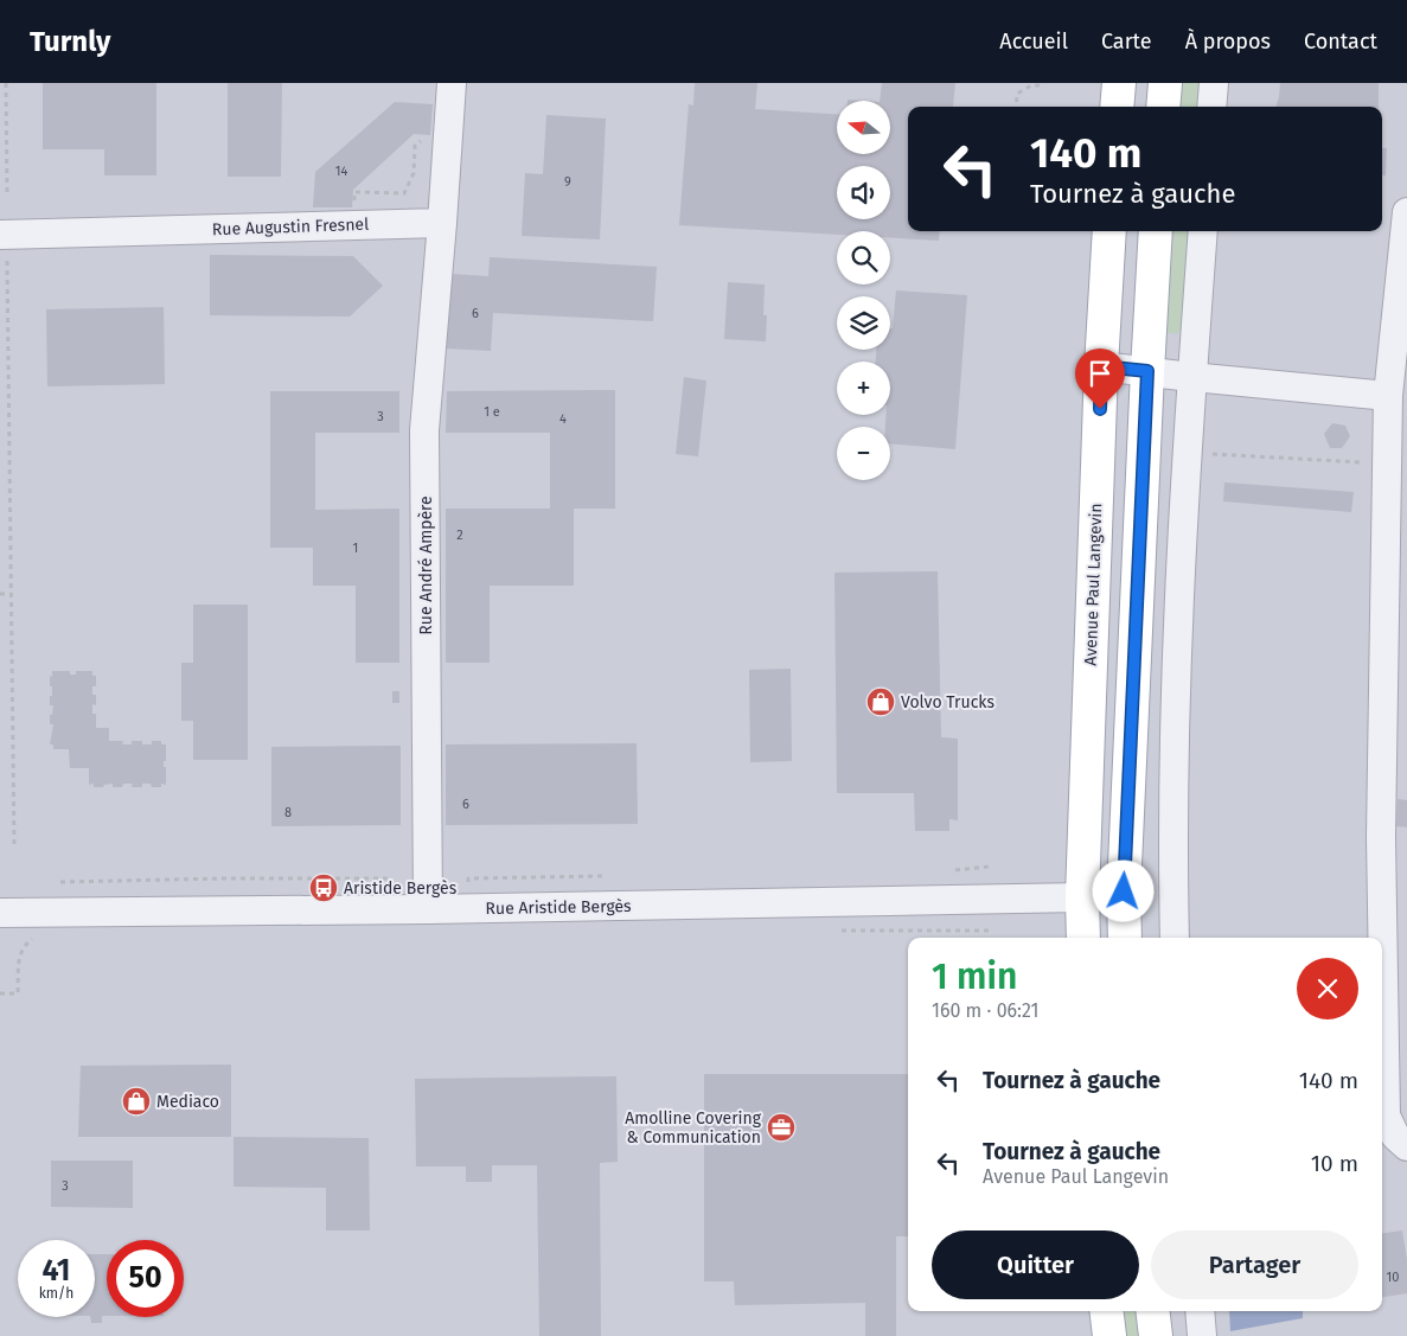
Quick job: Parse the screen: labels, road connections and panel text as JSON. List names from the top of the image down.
{
  "streets": {
    "main road": ["Avenue Paul Langevin"],
    "street": ["Rue Augustin Fresnel", "Rue André Ampère", "Rue Aristide Bergès"]
  },
  "crossings": [
    ["Rue Augustin Fresnel", "Rue André Ampère"],
    ["Rue André Ampère", "Rue Aristide Bergès"],
    ["Avenue Paul Langevin", "Rue Aristide Bergès"]
  ],
  "places": {
    "shop": ["Volvo Trucks", "Mediaco"],
    "bus stop": ["Aristide Bergès"],
    "office": ["Amolline Covering & Communication"]
  },
  "house_numbers": [
    "14",
    "9",
    "6",
    "1 e",
    "3",
    "4",
    "2",
    "1",
    "6",
    "8",
    "3",
    "10"
  ],
  "north": "left",
  "page": {
    "header": "Turnly",
    "nav": [
      "Accueil",
      "Carte",
      "À propos",
      "Contact"
    ],
    "map_buttons": ["+", "−"],
    "turn": ["140 m", "Tournez à gauche"],
    "heading": ["1 min", "160 m · 06:21"],
    "list": [
      {
        "name": "Tournez à gauche",
        "value": "140 m"
      },
      {
        "name": "Tournez à gauche",
        "note": "Avenue Paul Langevin",
        "value": "10 m"
      }
    ],
    "buttons": ["Quitter", "Partager"],
    "speed": "41 km/h",
    "limit": "50"
  }
}
